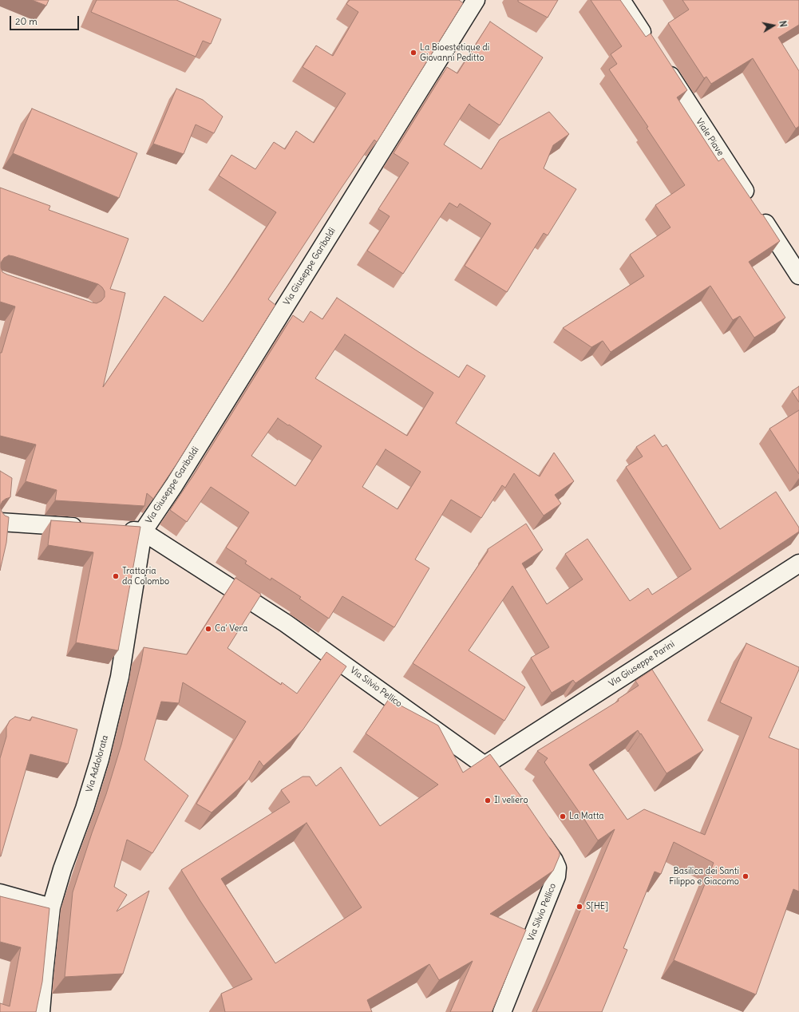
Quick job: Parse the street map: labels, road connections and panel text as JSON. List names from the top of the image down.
{
  "streets": {
    "street": [
      "Viale Piave",
      "Via Giuseppe Garibaldi",
      "Via Giuseppe Parini",
      "Via Silvio Pellico",
      "Via Addolorata"
    ]
  },
  "crossings": [
    ["Via Giuseppe Garibaldi", "Via Silvio Pellico"],
    ["Via Giuseppe Garibaldi", "Via Addolorata"],
    ["Via Giuseppe Parini", "Via Silvio Pellico"],
    ["Via Silvio Pellico", "Via Addolorata"]
  ],
  "places": [
    "La Bioestetique di Giovanni Peditto",
    "Trattoria da Colombo",
    "Ca' Vera",
    "Il veliero",
    "La Matta",
    "Basilica dei Santi Filippo e Giacomo",
    "S[HE]"
  ],
  "scale_bar": "20 m",
  "north": "right"
}
